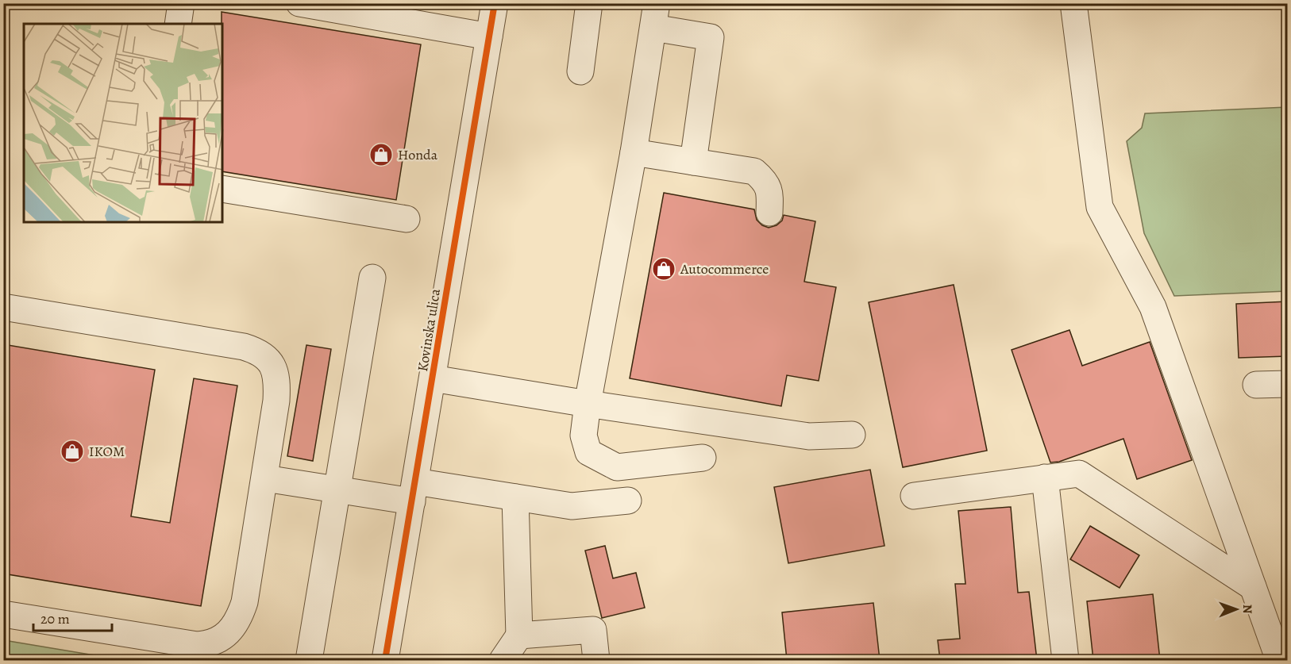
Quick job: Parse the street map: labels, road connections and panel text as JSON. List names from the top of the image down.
{
  "streets": {
    "street": ["Kovinska ulica"]
  },
  "places": {
    "shop": ["Honda", "Autocommerce", "IKOM"]
  },
  "scale_bar": "20 m",
  "north": "right"
}
